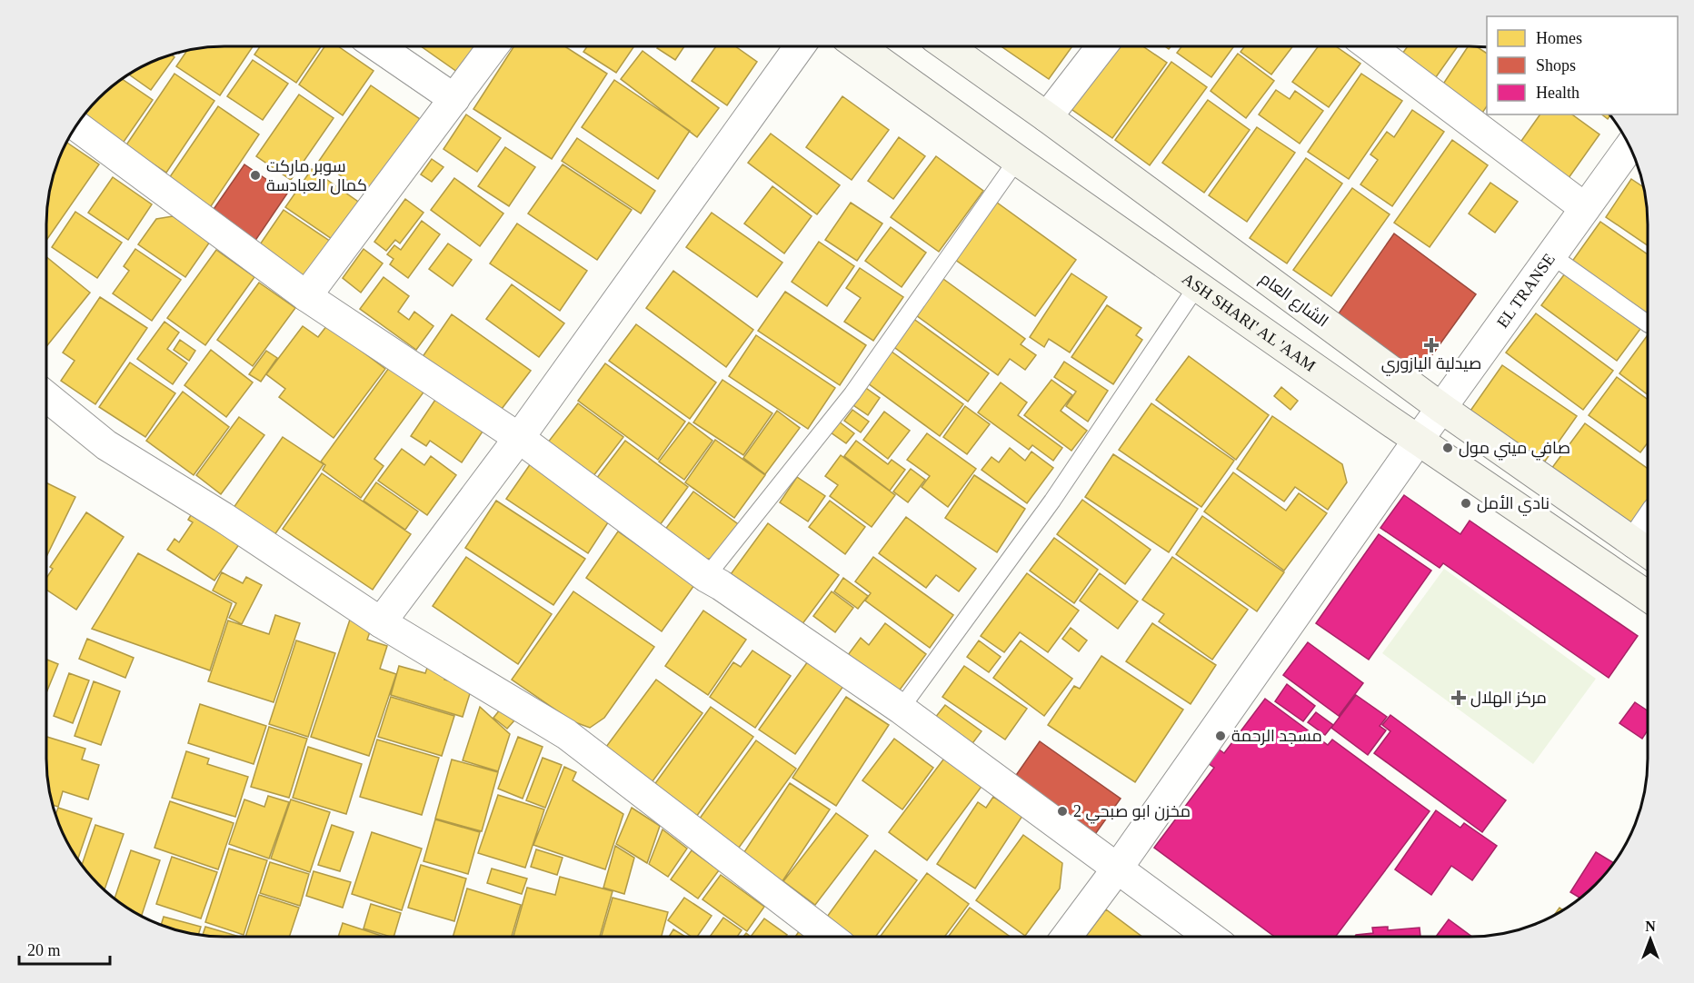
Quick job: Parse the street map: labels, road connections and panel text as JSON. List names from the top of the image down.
{
  "streets": {
    "street": ["EL TRANSE", "الشارع العام", "ASH SHARI' AL 'AAM"]
  },
  "crossings": [
    ["EL TRANSE", "الشارع العام"],
    ["EL TRANSE", "ASH SHARI' AL 'AAM"]
  ],
  "places": {
    "other": [
      "سوبر ماركت كمال العبادسة",
      "صافي ميني مول",
      "نادي الأمل",
      "مسجد الرحمة",
      "مخزن ابو صبحي 2"
    ],
    "health": ["صيدلية اليازوري", "مركز الهلال"]
  },
  "legend": ["Homes", "Shops", "Health"],
  "scale_bar": "20 m",
  "north": "top"
}
